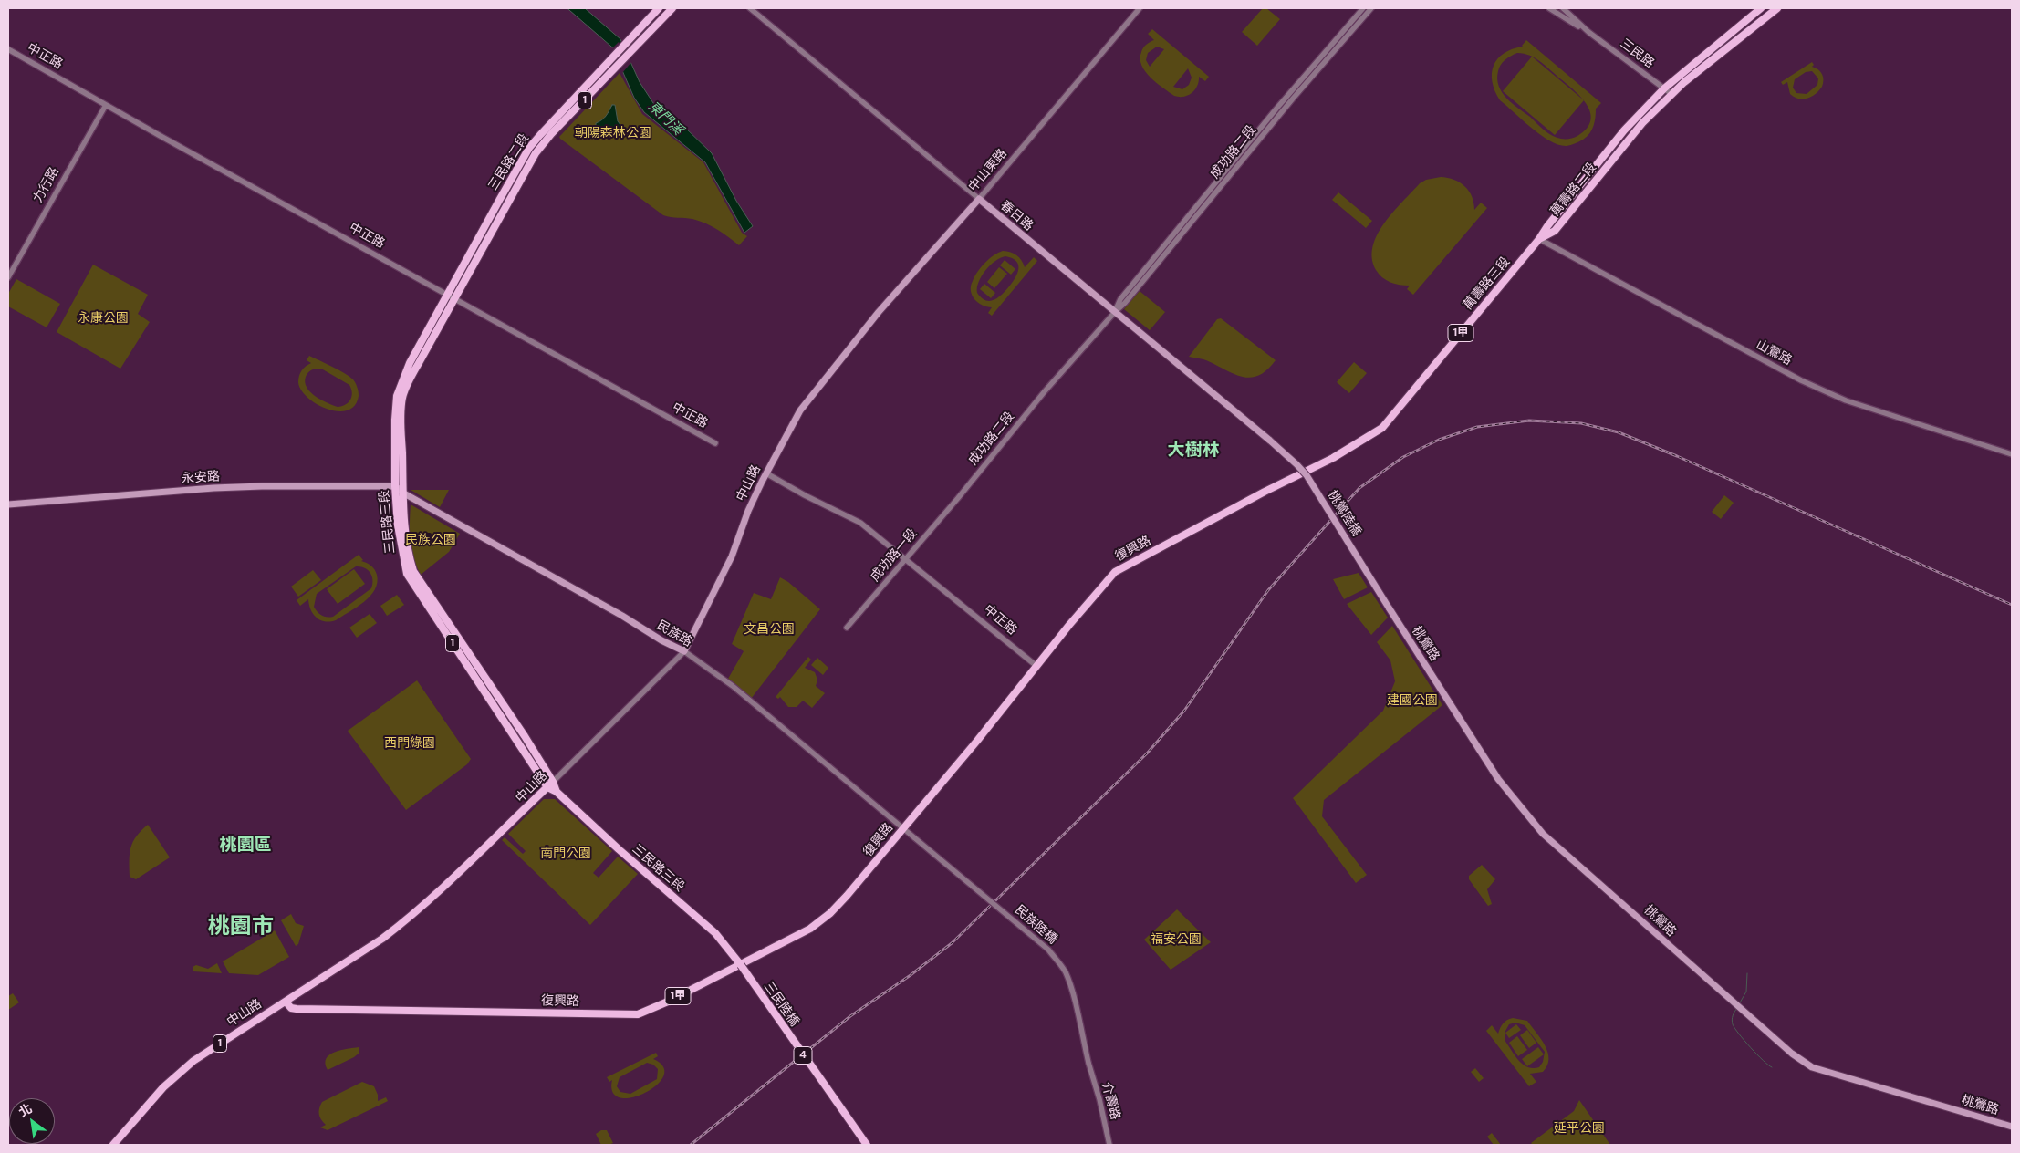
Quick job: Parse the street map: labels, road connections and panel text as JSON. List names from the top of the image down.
{
  "streets": {
    "main road": [
      "1",
      "三民路二段",
      "中山東路",
      "萬壽路二段",
      "春日路",
      "萬壽路三段",
      "1甲",
      "永安路",
      "中山路",
      "桃鶯陸橋",
      "三民路三段",
      "復興路",
      "民族路",
      "桃鶯路",
      "三民陸橋",
      "4"
    ],
    "street": [
      "三民路",
      "中正路",
      "成功路二段",
      "力行路",
      "山鶯路",
      "成功路一段",
      "民族陸橋",
      "介壽路"
    ]
  },
  "crossings": [
    ["三民路", "萬壽路二段"],
    ["中正路", "三民路二段"],
    ["中正路", "力行路"],
    ["中正路", "中山路"],
    ["中正路", "三民路三段"],
    ["中正路", "復興路"],
    ["中正路", "成功路一段"],
    ["成功路二段", "春日路"],
    ["成功路二段", "成功路一段"],
    ["三民路二段", "三民路三段"],
    ["中山東路", "春日路"],
    ["中山東路", "中山路"],
    ["萬壽路二段", "萬壽路三段"],
    ["萬壽路二段", "山鶯路"],
    ["春日路", "桃鶯陸橋"],
    ["萬壽路三段", "山鶯路"],
    ["萬壽路三段", "復興路"],
    ["永安路", "三民路三段"],
    ["永安路", "民族路"],
    ["中山路", "三民路三段"],
    ["中山路", "復興路"],
    ["中山路", "民族路"],
    ["桃鶯陸橋", "桃鶯路"],
    ["三民路三段", "復興路"],
    ["三民路三段", "民族路"],
    ["三民路三段", "三民陸橋"],
    ["復興路", "民族路"],
    ["復興路", "三民陸橋"],
    ["民族路", "民族陸橋"],
    ["民族陸橋", "介壽路"]
  ],
  "districts": ["大樹林", "桃園區", "桃園市"],
  "water": ["東門溪"],
  "parks": [
    "朝陽森林公園",
    "永康公園",
    "民族公園",
    "文昌公園",
    "建國公園",
    "西門綠園",
    "南門公園",
    "福安公園",
    "延平公園"
  ],
  "north": "top left"
}
